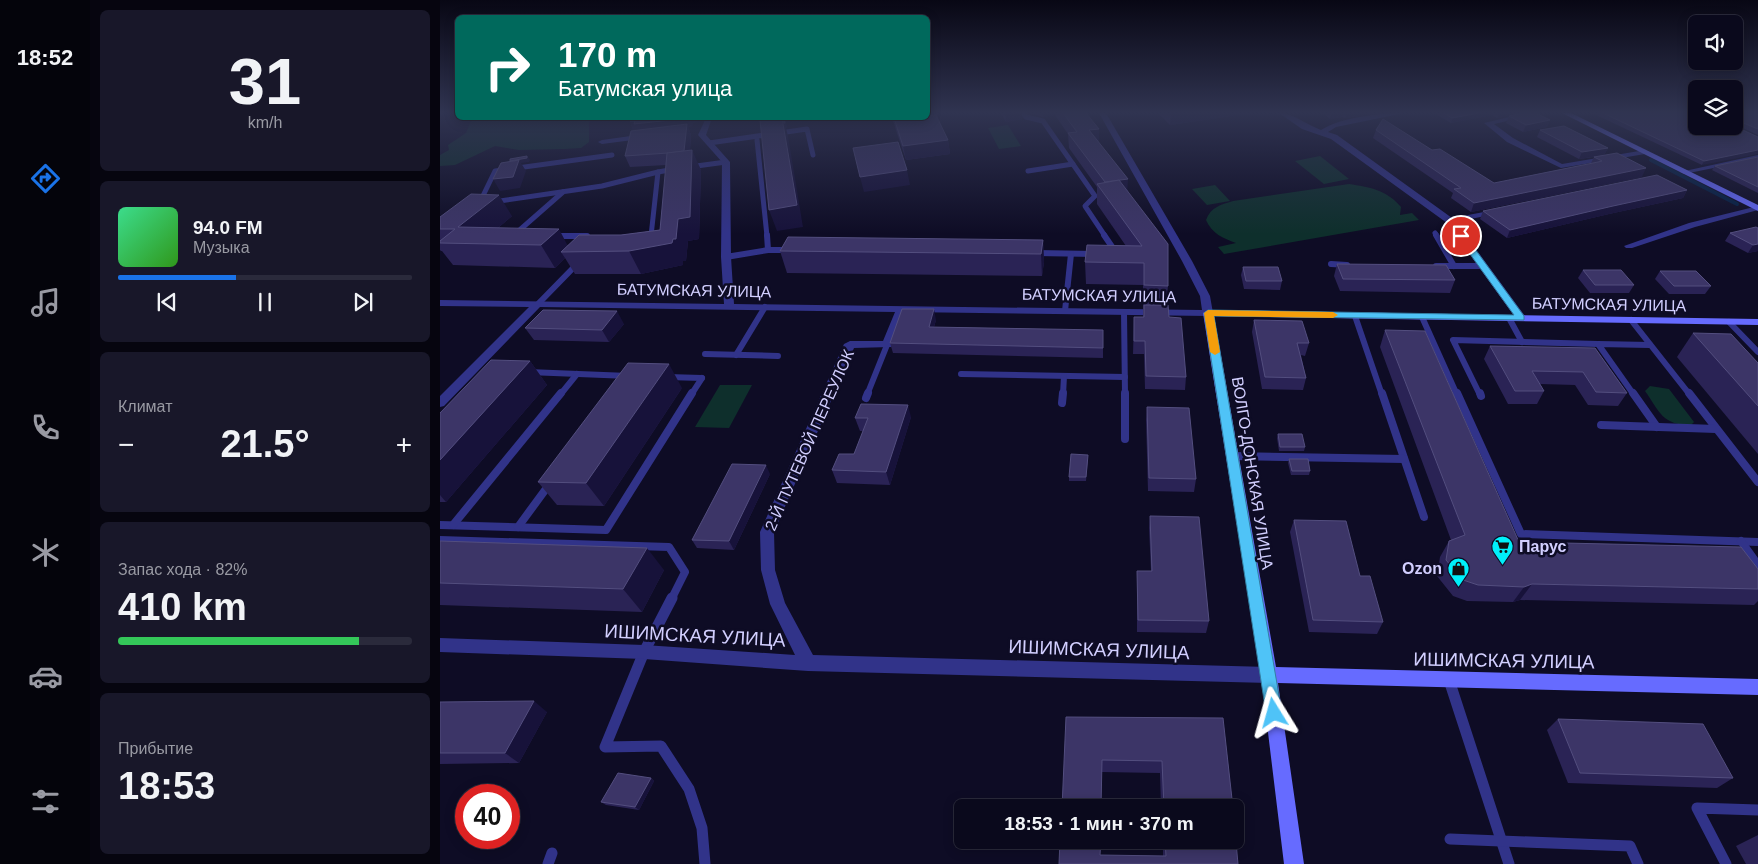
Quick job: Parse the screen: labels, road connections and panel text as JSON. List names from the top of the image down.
{
  "streets": {
    "street": [
      "БАТУМСКАЯ УЛИЦА",
      "2-Й ПУТЕВОЙ ПЕРЕУЛОК",
      "ВОЛГО-ДОНСКАЯ УЛИЦА",
      "ИШИМСКАЯ УЛИЦА"
    ]
  },
  "crossings": [
    ["БАТУМСКАЯ УЛИЦА", "ВОЛГО-ДОНСКАЯ УЛИЦА"],
    ["2-Й ПУТЕВОЙ ПЕРЕУЛОК", "ИШИМСКАЯ УЛИЦА"],
    ["ВОЛГО-ДОНСКАЯ УЛИЦА", "ИШИМСКАЯ УЛИЦА"]
  ],
  "places": {
    "supermarket": ["Парус"],
    "shop": ["Ozon"]
  },
  "page": {
    "tabs": "18:52",
    "tile": [
      ["31", "km/h"],
      "Климат",
      ["Запас хода · 82%", "410 km"],
      ["Прибытие", "18:53"]
    ],
    "turn": ["170 m", "Батумская улица"],
    "song": ["94.0 FM", "Музыка"],
    "heat": ["−", "21.5°", "+"],
    "limit": "40",
    "trip": "18:53 · 1 мин · 370 m"
  }
}
